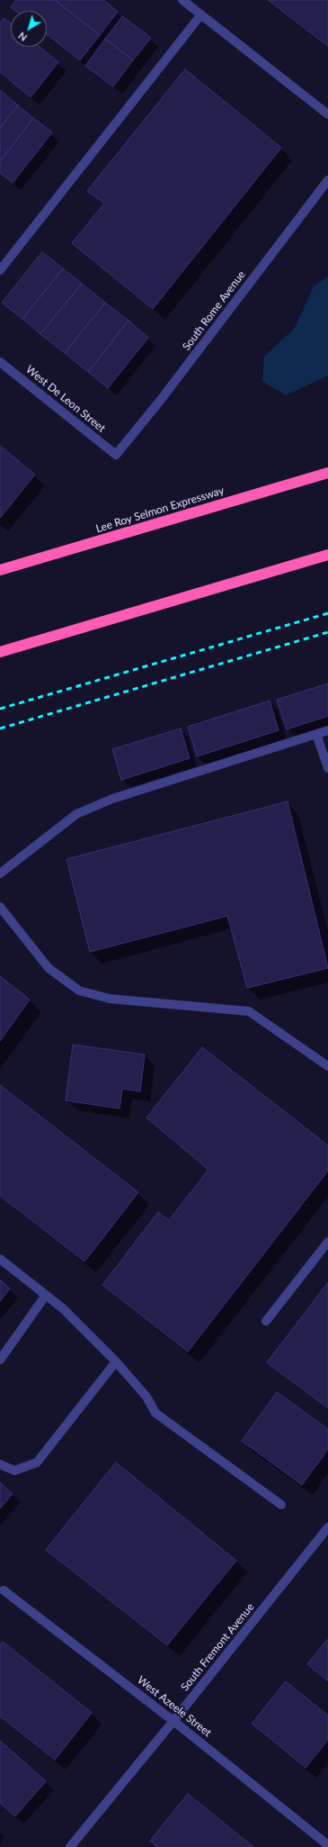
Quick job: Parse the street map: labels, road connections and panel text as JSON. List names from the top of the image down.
{
  "streets": {
    "highway": ["Lee Roy Selmon Expressway"],
    "street": [
      "South Rome Avenue",
      "West De Leon Street",
      "South Fremont Avenue",
      "West Azeele Street"
    ]
  },
  "crossings": [
    ["South Rome Avenue", "West De Leon Street"],
    ["South Fremont Avenue", "West Azeele Street"]
  ],
  "north": "bottom left"
}
